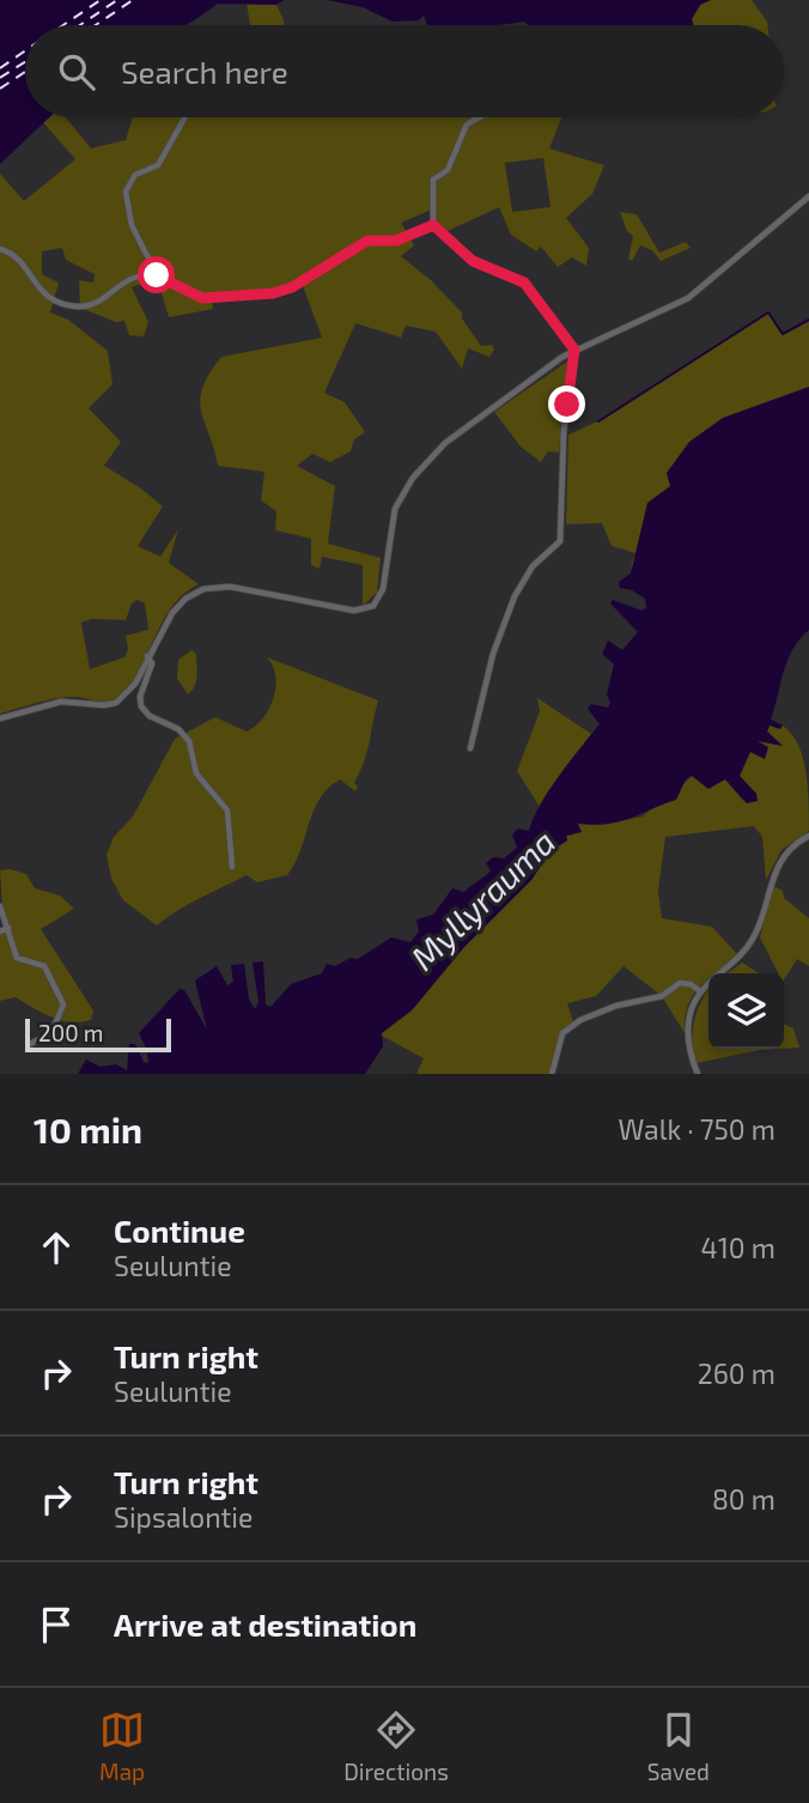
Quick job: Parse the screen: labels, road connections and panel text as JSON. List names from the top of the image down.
{
  "water": ["Myllyrauma"],
  "scale_bar": "200 m",
  "page": {
    "search": "Search here",
    "scale": "200 m",
    "heading": ["10 min", "Walk · 750 m"],
    "list": [
      ["Continue", "Seuluntie", "410 m"],
      ["Turn right", "Seuluntie", "260 m"],
      ["Turn right", "Sipsalontie", "80 m"],
      "Arrive at destination"
    ],
    "nav": ["Map", "Directions", "Saved"]
  }
}
